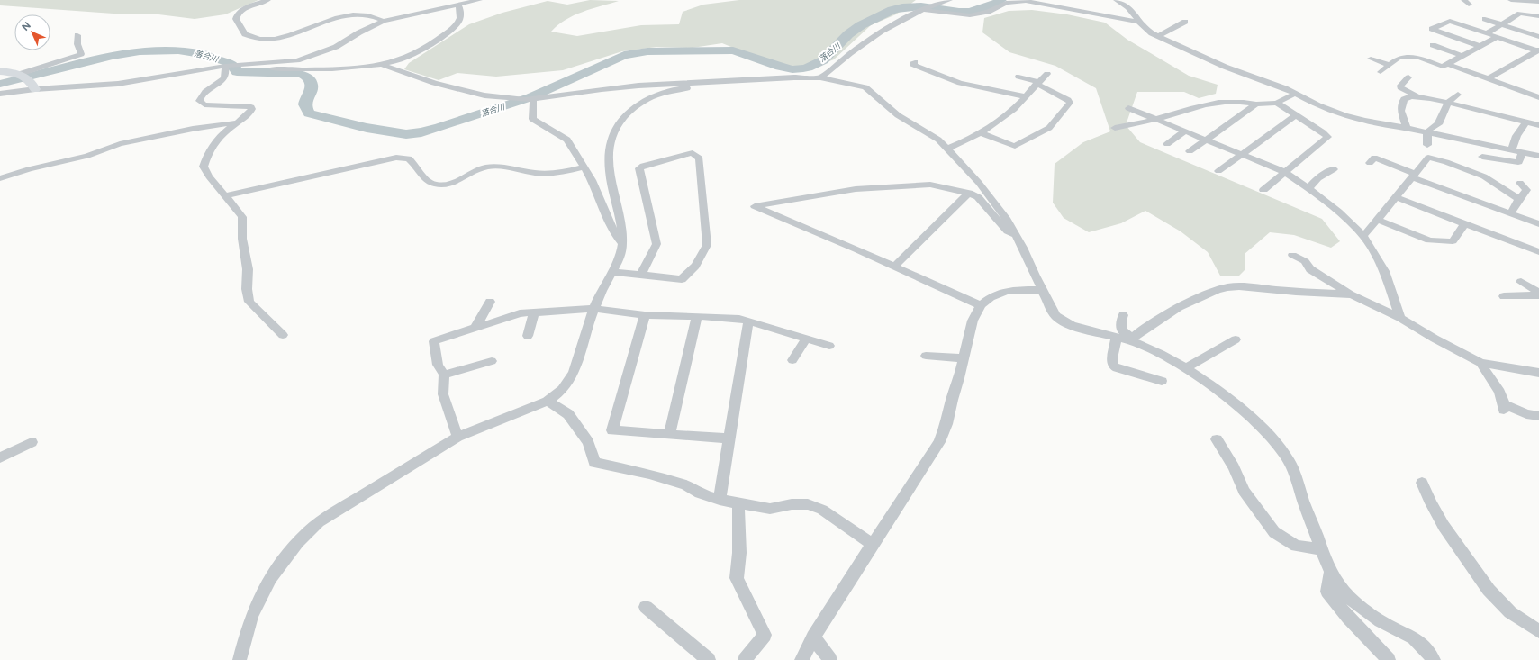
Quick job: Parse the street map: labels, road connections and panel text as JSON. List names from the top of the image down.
{
  "water": ["落合川"],
  "north": "top left"
}
